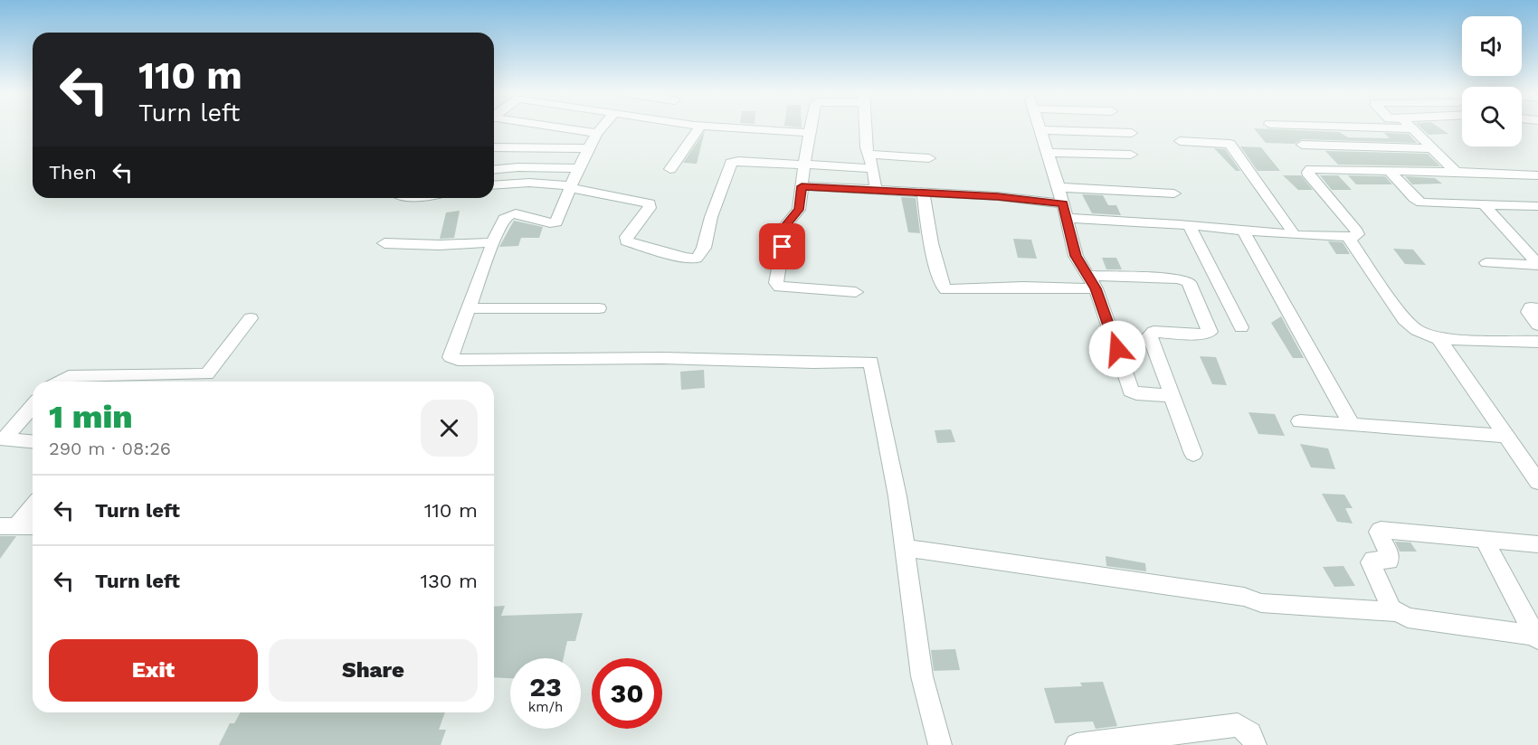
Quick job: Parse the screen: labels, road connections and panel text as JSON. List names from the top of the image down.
{
  "page": {
    "turn": ["110 m", "Turn left"],
    "then": "Then",
    "heading": ["1 min", "290 m · 08:26"],
    "list": [
      {
        "name": "Turn left",
        "value": "110 m"
      },
      {
        "name": "Turn left",
        "value": "130 m"
      }
    ],
    "buttons": ["Exit", "Share"],
    "speed": "23 km/h",
    "limit": "30"
  }
}
